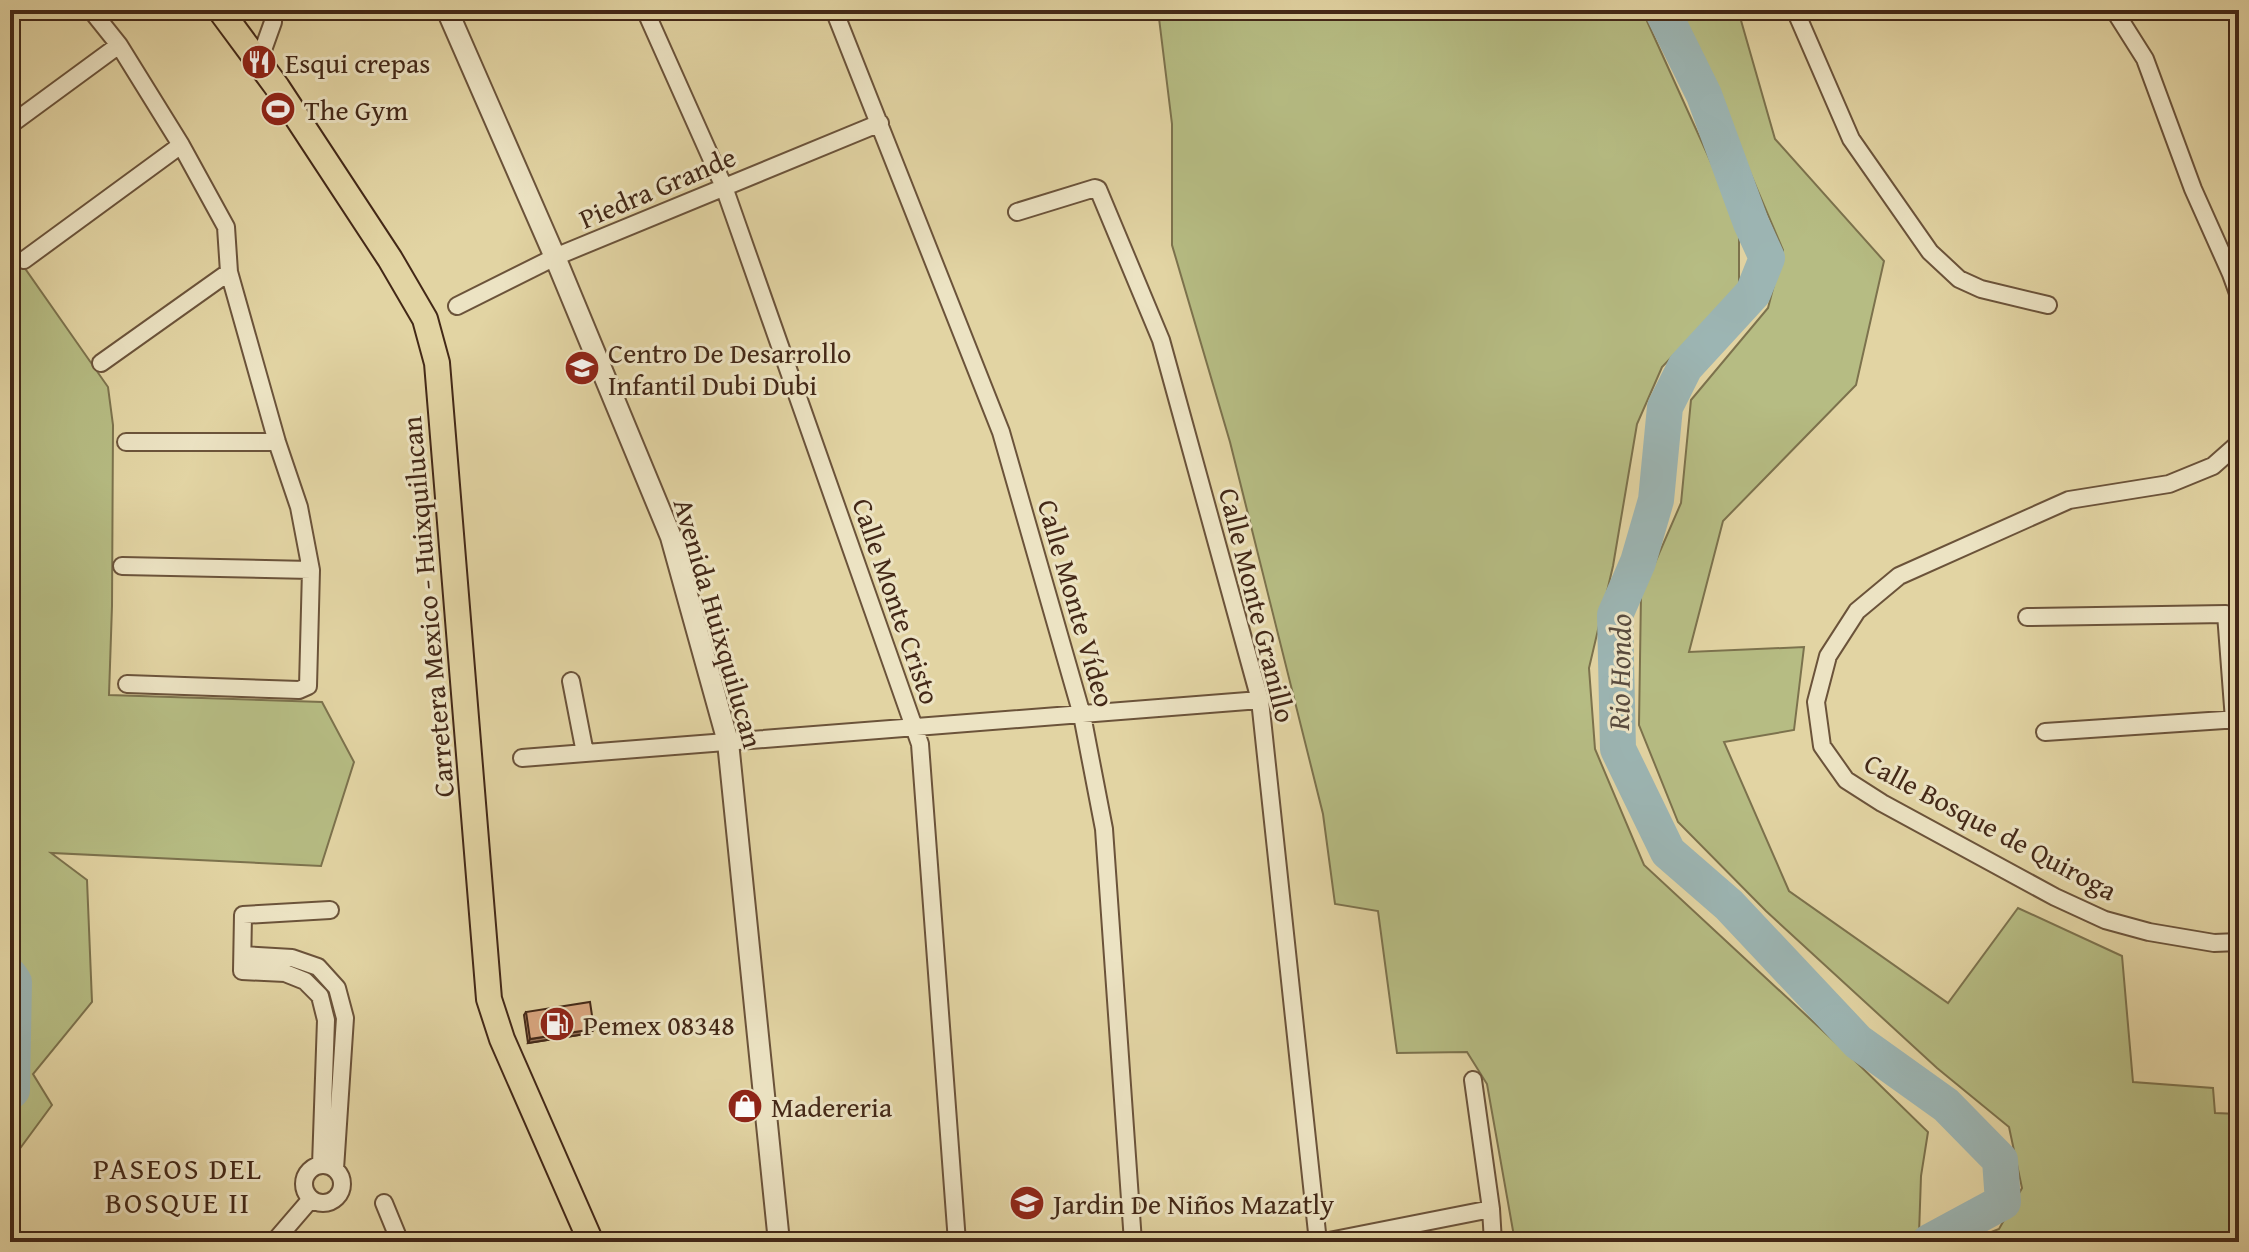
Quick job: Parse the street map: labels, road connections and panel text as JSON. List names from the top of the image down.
{
  "streets": {
    "main road": ["Carretera Mexico - Huixquilucan"],
    "street": [
      "Piedra Grande",
      "Calle Monte Cristo",
      "Calle Monte Vídeo",
      "Calle Monte Granillo",
      "Avenida Huixquilucan",
      "Calle Bosque de Quiroga"
    ]
  },
  "crossings": [
    ["Piedra Grande", "Calle Monte Cristo"],
    ["Piedra Grande", "Calle Monte Vídeo"],
    ["Piedra Grande", "Avenida Huixquilucan"]
  ],
  "districts": ["PASEOS DEL BOSQUE II"],
  "water": ["Rio Hondo"],
  "places": {
    "restaurant": ["Esqui crepas"],
    "sports": ["The Gym"],
    "school or university": ["Centro De Desarrollo Infantil Dubi Dubi", "Jardin De Niños Mazatly"],
    "fuel station": ["Pemex 08348"],
    "shop": ["Madereria"]
  }
}
